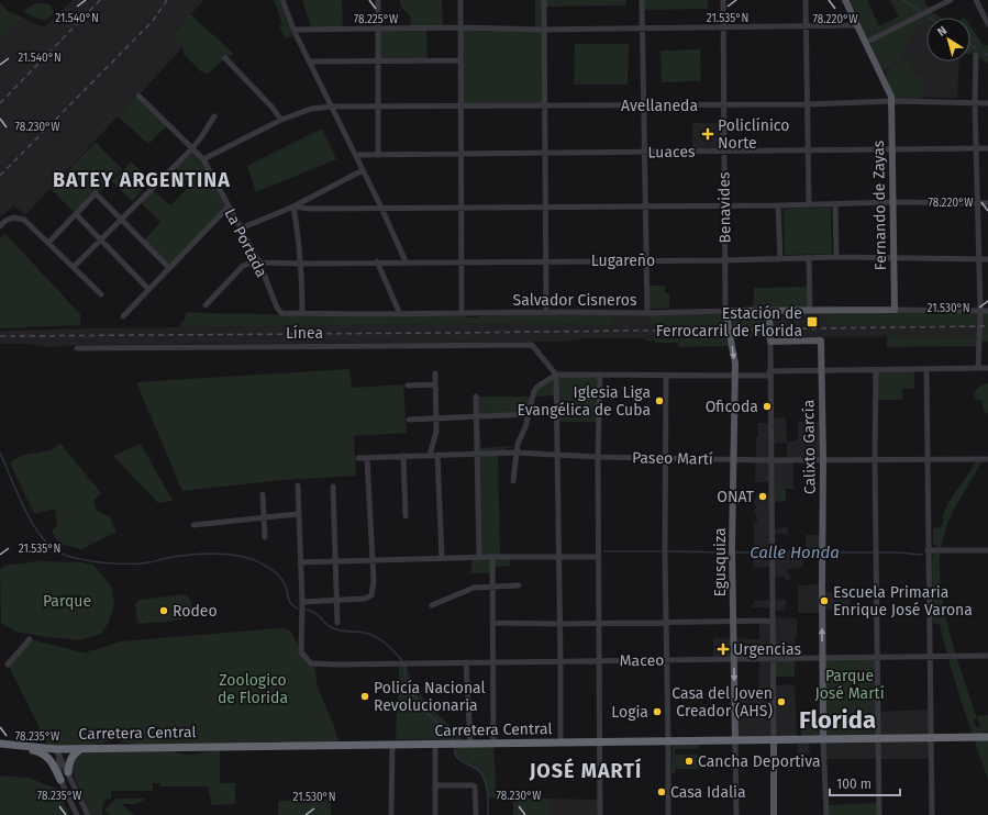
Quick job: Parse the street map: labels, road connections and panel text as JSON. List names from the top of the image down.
{
  "streets": {
    "highway": ["Carretera Central"],
    "main road": [
      "Fernando de Zayas",
      "Salvador Cisneros",
      "Calixto García",
      "Egusquiza"
    ],
    "street": [
      "Avellaneda",
      "Luaces",
      "Benavides",
      "La Portada",
      "Lugareño",
      "Línea",
      "Paseo Martí",
      "Maceo"
    ]
  },
  "crossings": [
    ["Avellaneda", "Fernando de Zayas"],
    ["Avellaneda", "Benavides"],
    ["Avellaneda", "La Portada"],
    ["Luaces", "Fernando de Zayas"],
    ["Luaces", "Benavides"],
    ["Fernando de Zayas", "Lugareño"],
    ["Fernando de Zayas", "Salvador Cisneros"],
    ["Benavides", "Lugareño"],
    ["Benavides", "Salvador Cisneros"],
    ["Benavides", "Egusquiza"],
    ["La Portada", "Lugareño"],
    ["La Portada", "Salvador Cisneros"],
    ["Salvador Cisneros", "Egusquiza"],
    ["Calixto García", "Paseo Martí"],
    ["Calixto García", "Maceo"],
    ["Calixto García", "Carretera Central"],
    ["Paseo Martí", "Egusquiza"],
    ["Egusquiza", "Maceo"],
    ["Egusquiza", "Carretera Central"]
  ],
  "one_way": ["Calixto García"],
  "districts": ["BATEY ARGENTINA", "Florida", "JOSÉ MARTÍ"],
  "water": ["Calle Honda"],
  "parks": ["Parque", "Parque José Martí", "Zoologico de Florida"],
  "places": {
    "health": ["Policlínico Norte", "Urgencias"],
    "transit": ["Estación de Ferrocarril de Florida"],
    "other": [
      "Iglesia Liga Evangélica de Cuba",
      "Oficoda",
      "ONAT",
      "Escuela Primaria Enrique José Varona",
      "Rodeo",
      "Policía Nacional Revolucionaria",
      "Casa del Joven Creador (AHS)",
      "Logia",
      "Cancha Deportiva",
      "Casa Idalia"
    ]
  },
  "scale_bar": "100 m",
  "north": "top left",
  "coordinates": [
    "21.540°N",
    "21.535°N",
    "78.225°W",
    "78.220°W",
    "78.230°W",
    "21.530°N",
    "78.235°W"
  ]
}
